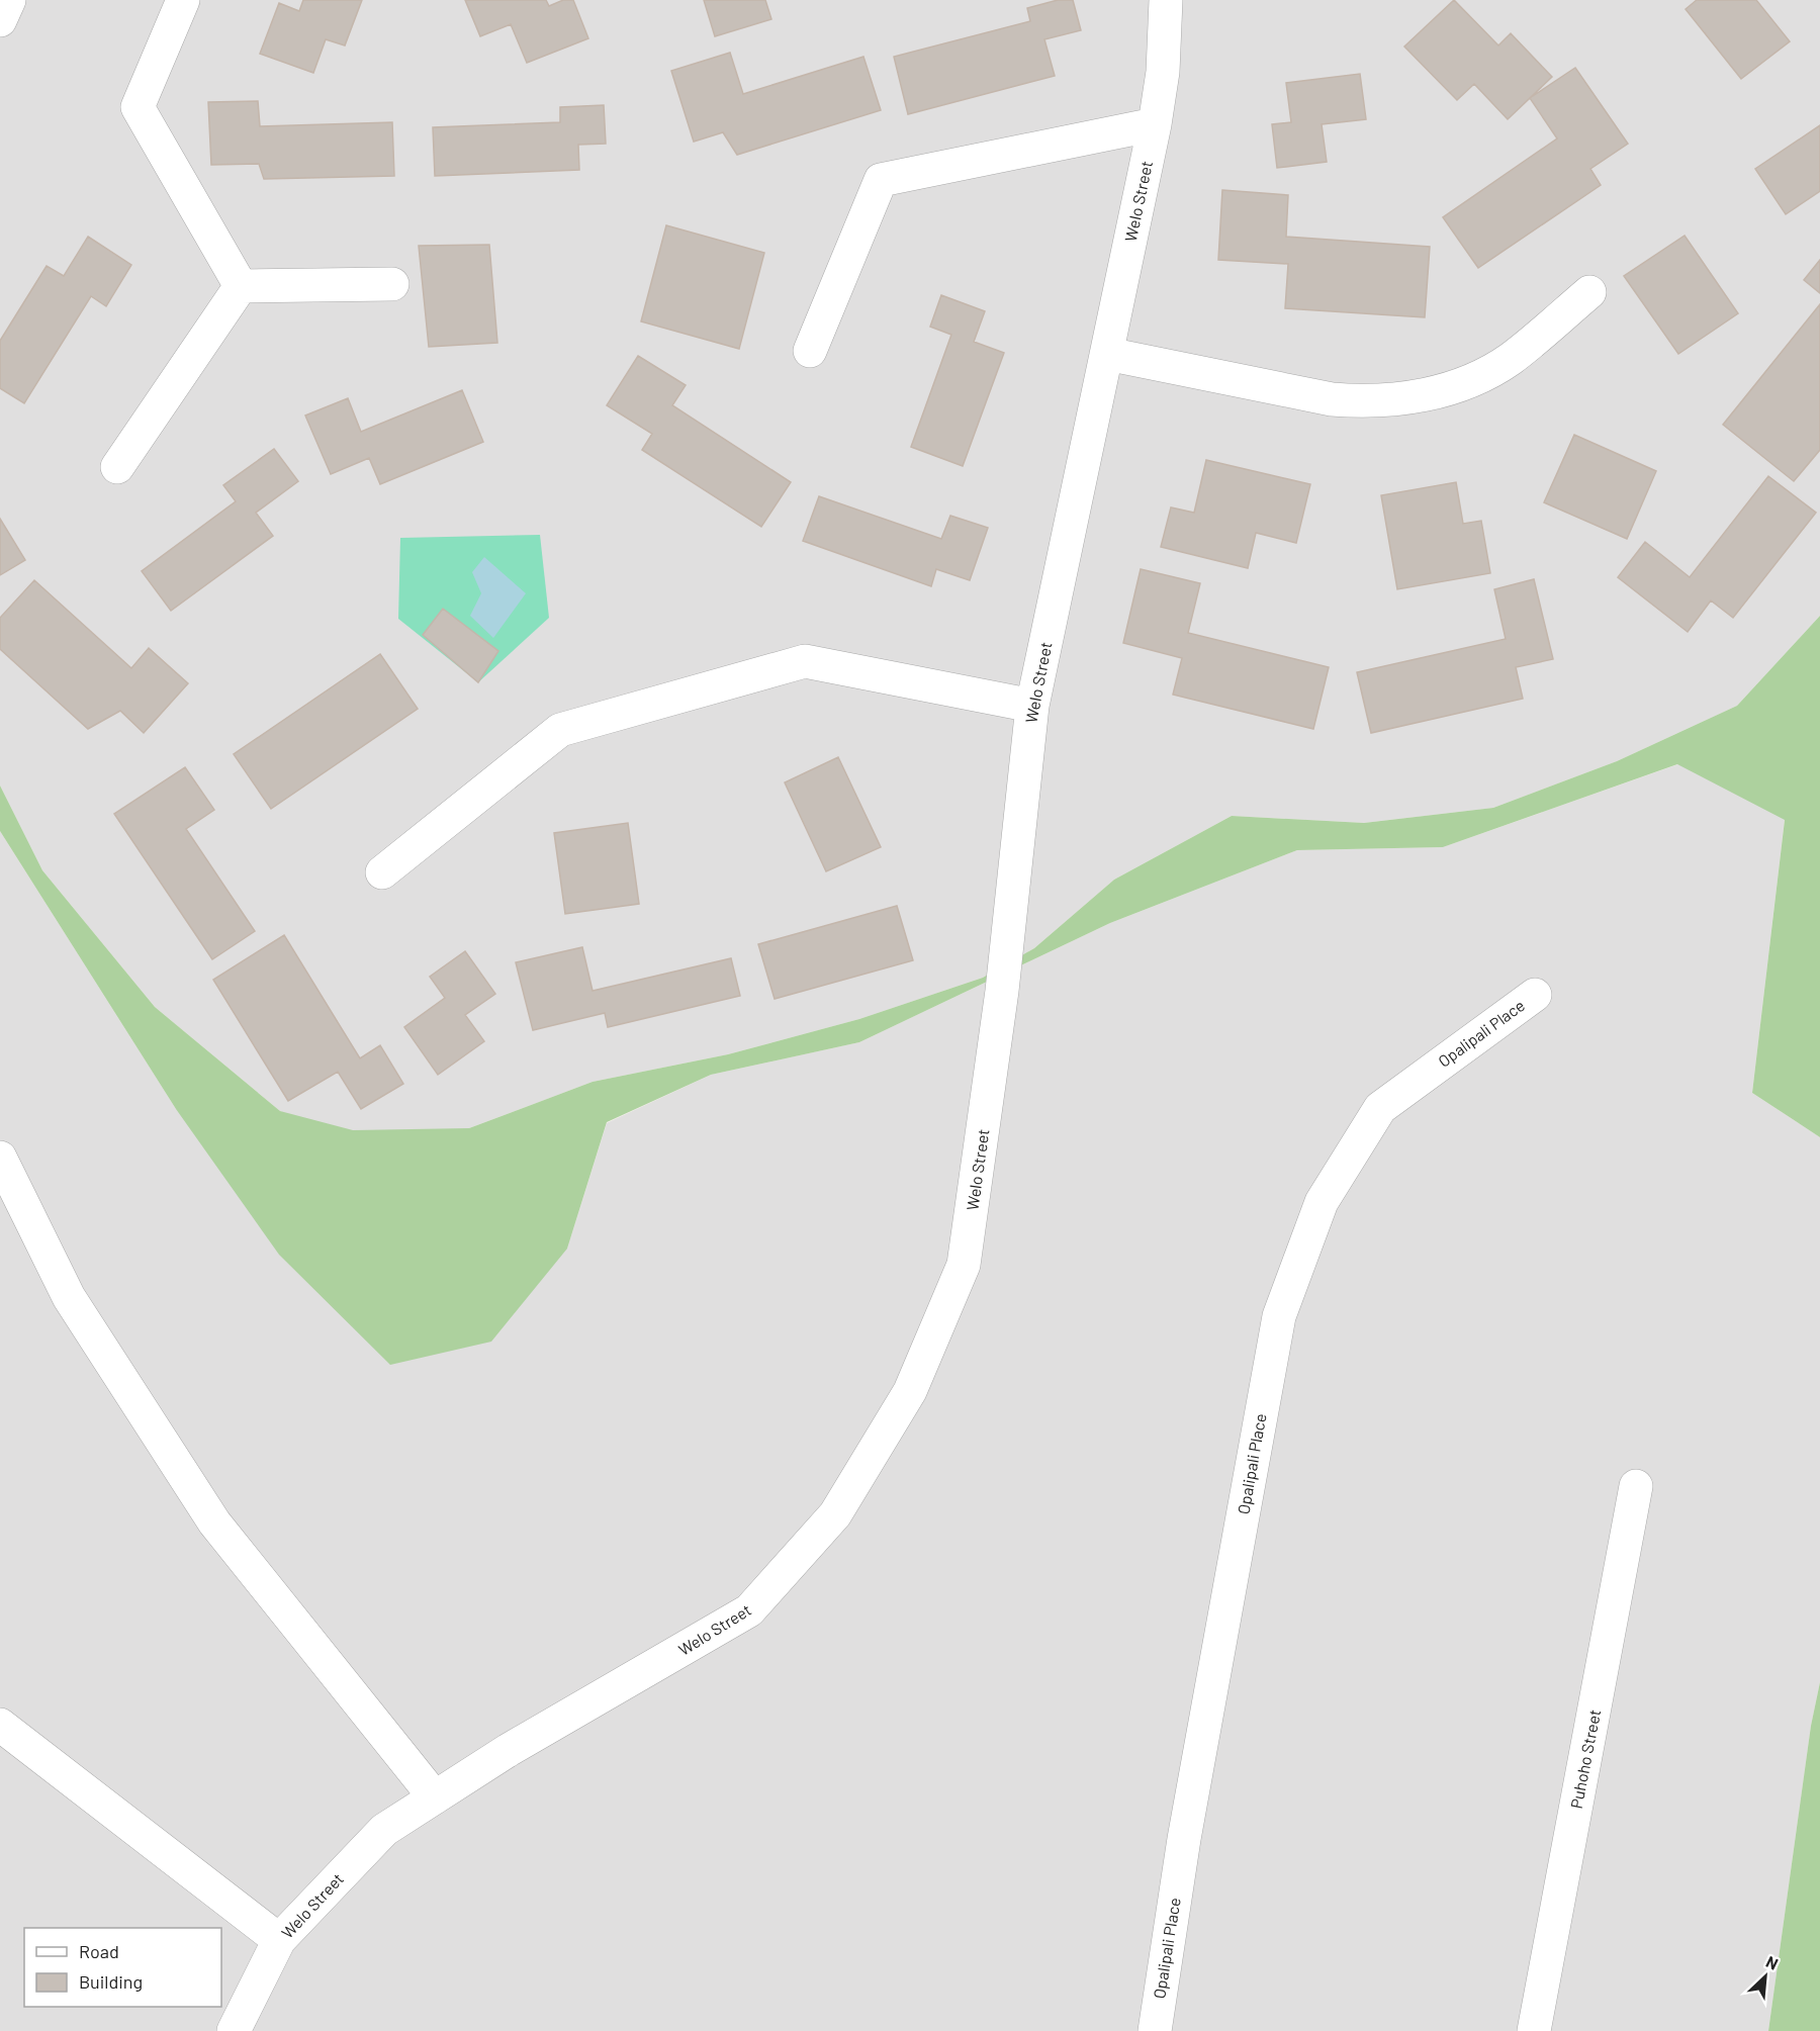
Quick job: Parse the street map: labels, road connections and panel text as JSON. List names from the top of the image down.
{
  "streets": {
    "street": ["Welo Street", "Opalipali Place", "Puhoho Street"]
  },
  "legend": ["Road", "Building"],
  "north": "top right"
}
